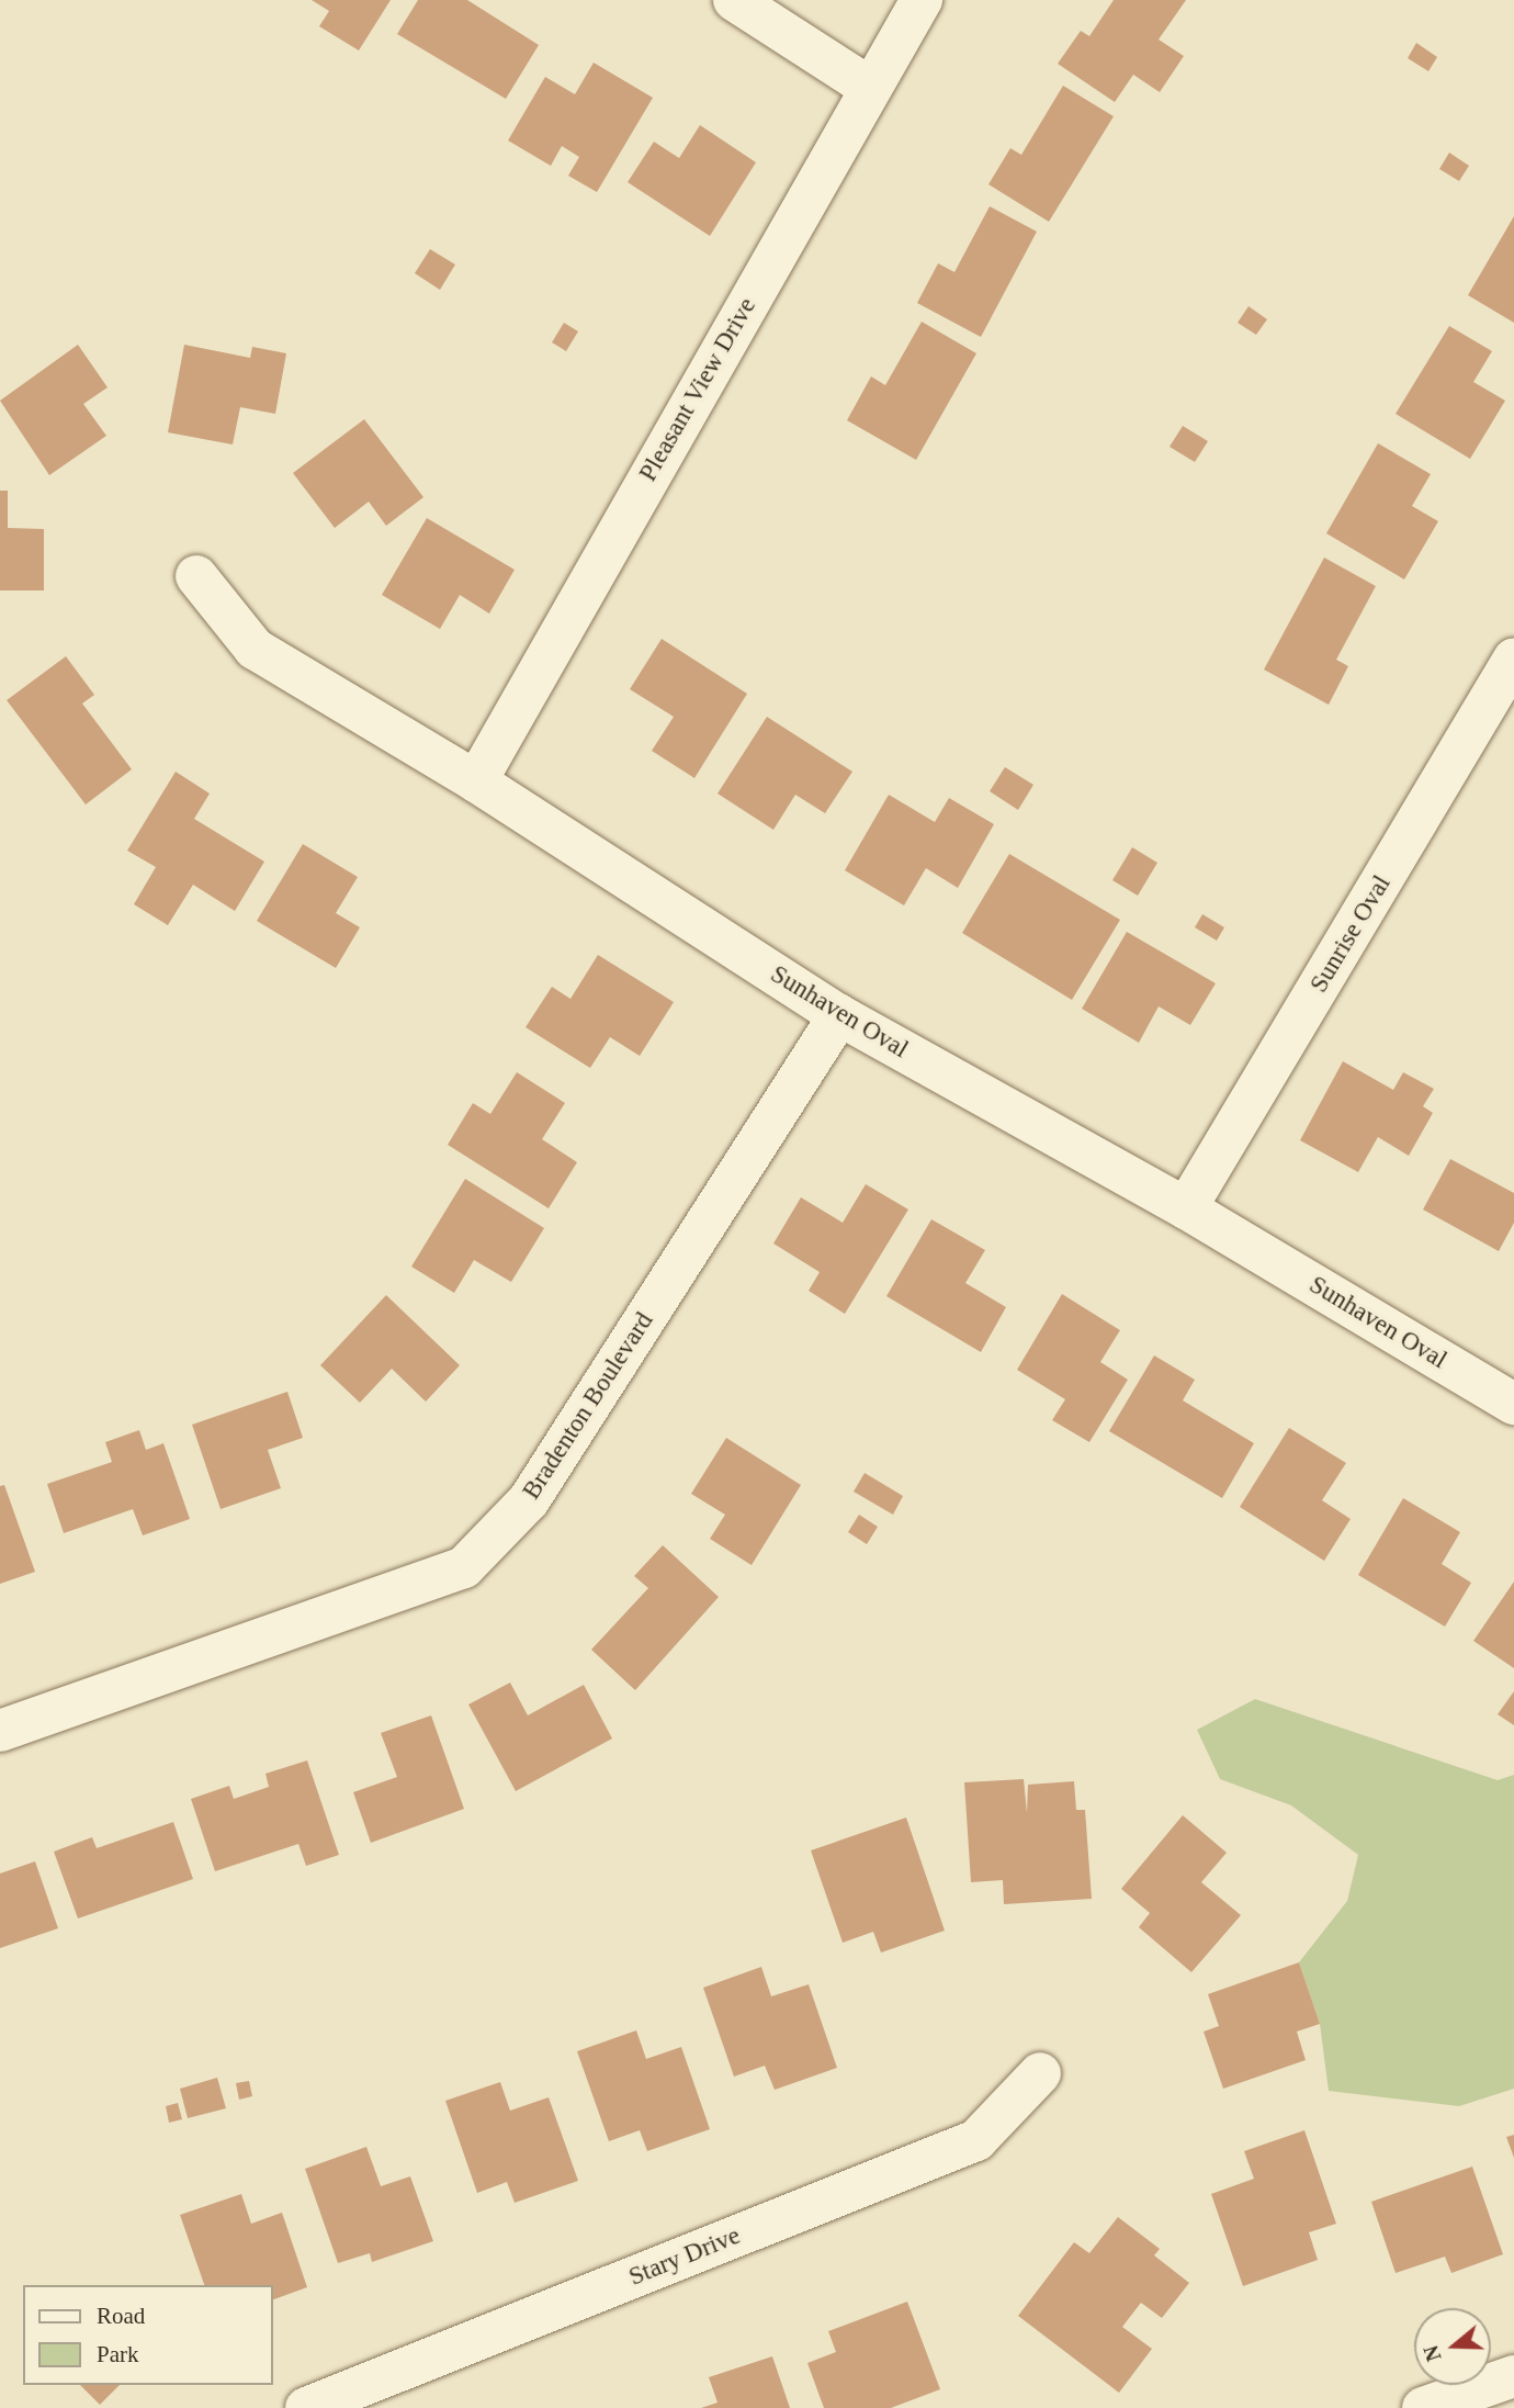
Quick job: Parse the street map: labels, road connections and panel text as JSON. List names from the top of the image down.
{
  "streets": {
    "street": [
      "Pleasant View Drive",
      "Sunrise Oval",
      "Sunhaven Oval",
      "Bradenton Boulevard",
      "Stary Drive"
    ]
  },
  "crossings": [
    ["Pleasant View Drive", "Sunhaven Oval"],
    ["Sunrise Oval", "Sunhaven Oval"],
    ["Sunhaven Oval", "Bradenton Boulevard"]
  ],
  "legend": ["Road", "Park"],
  "north": "left"
}
